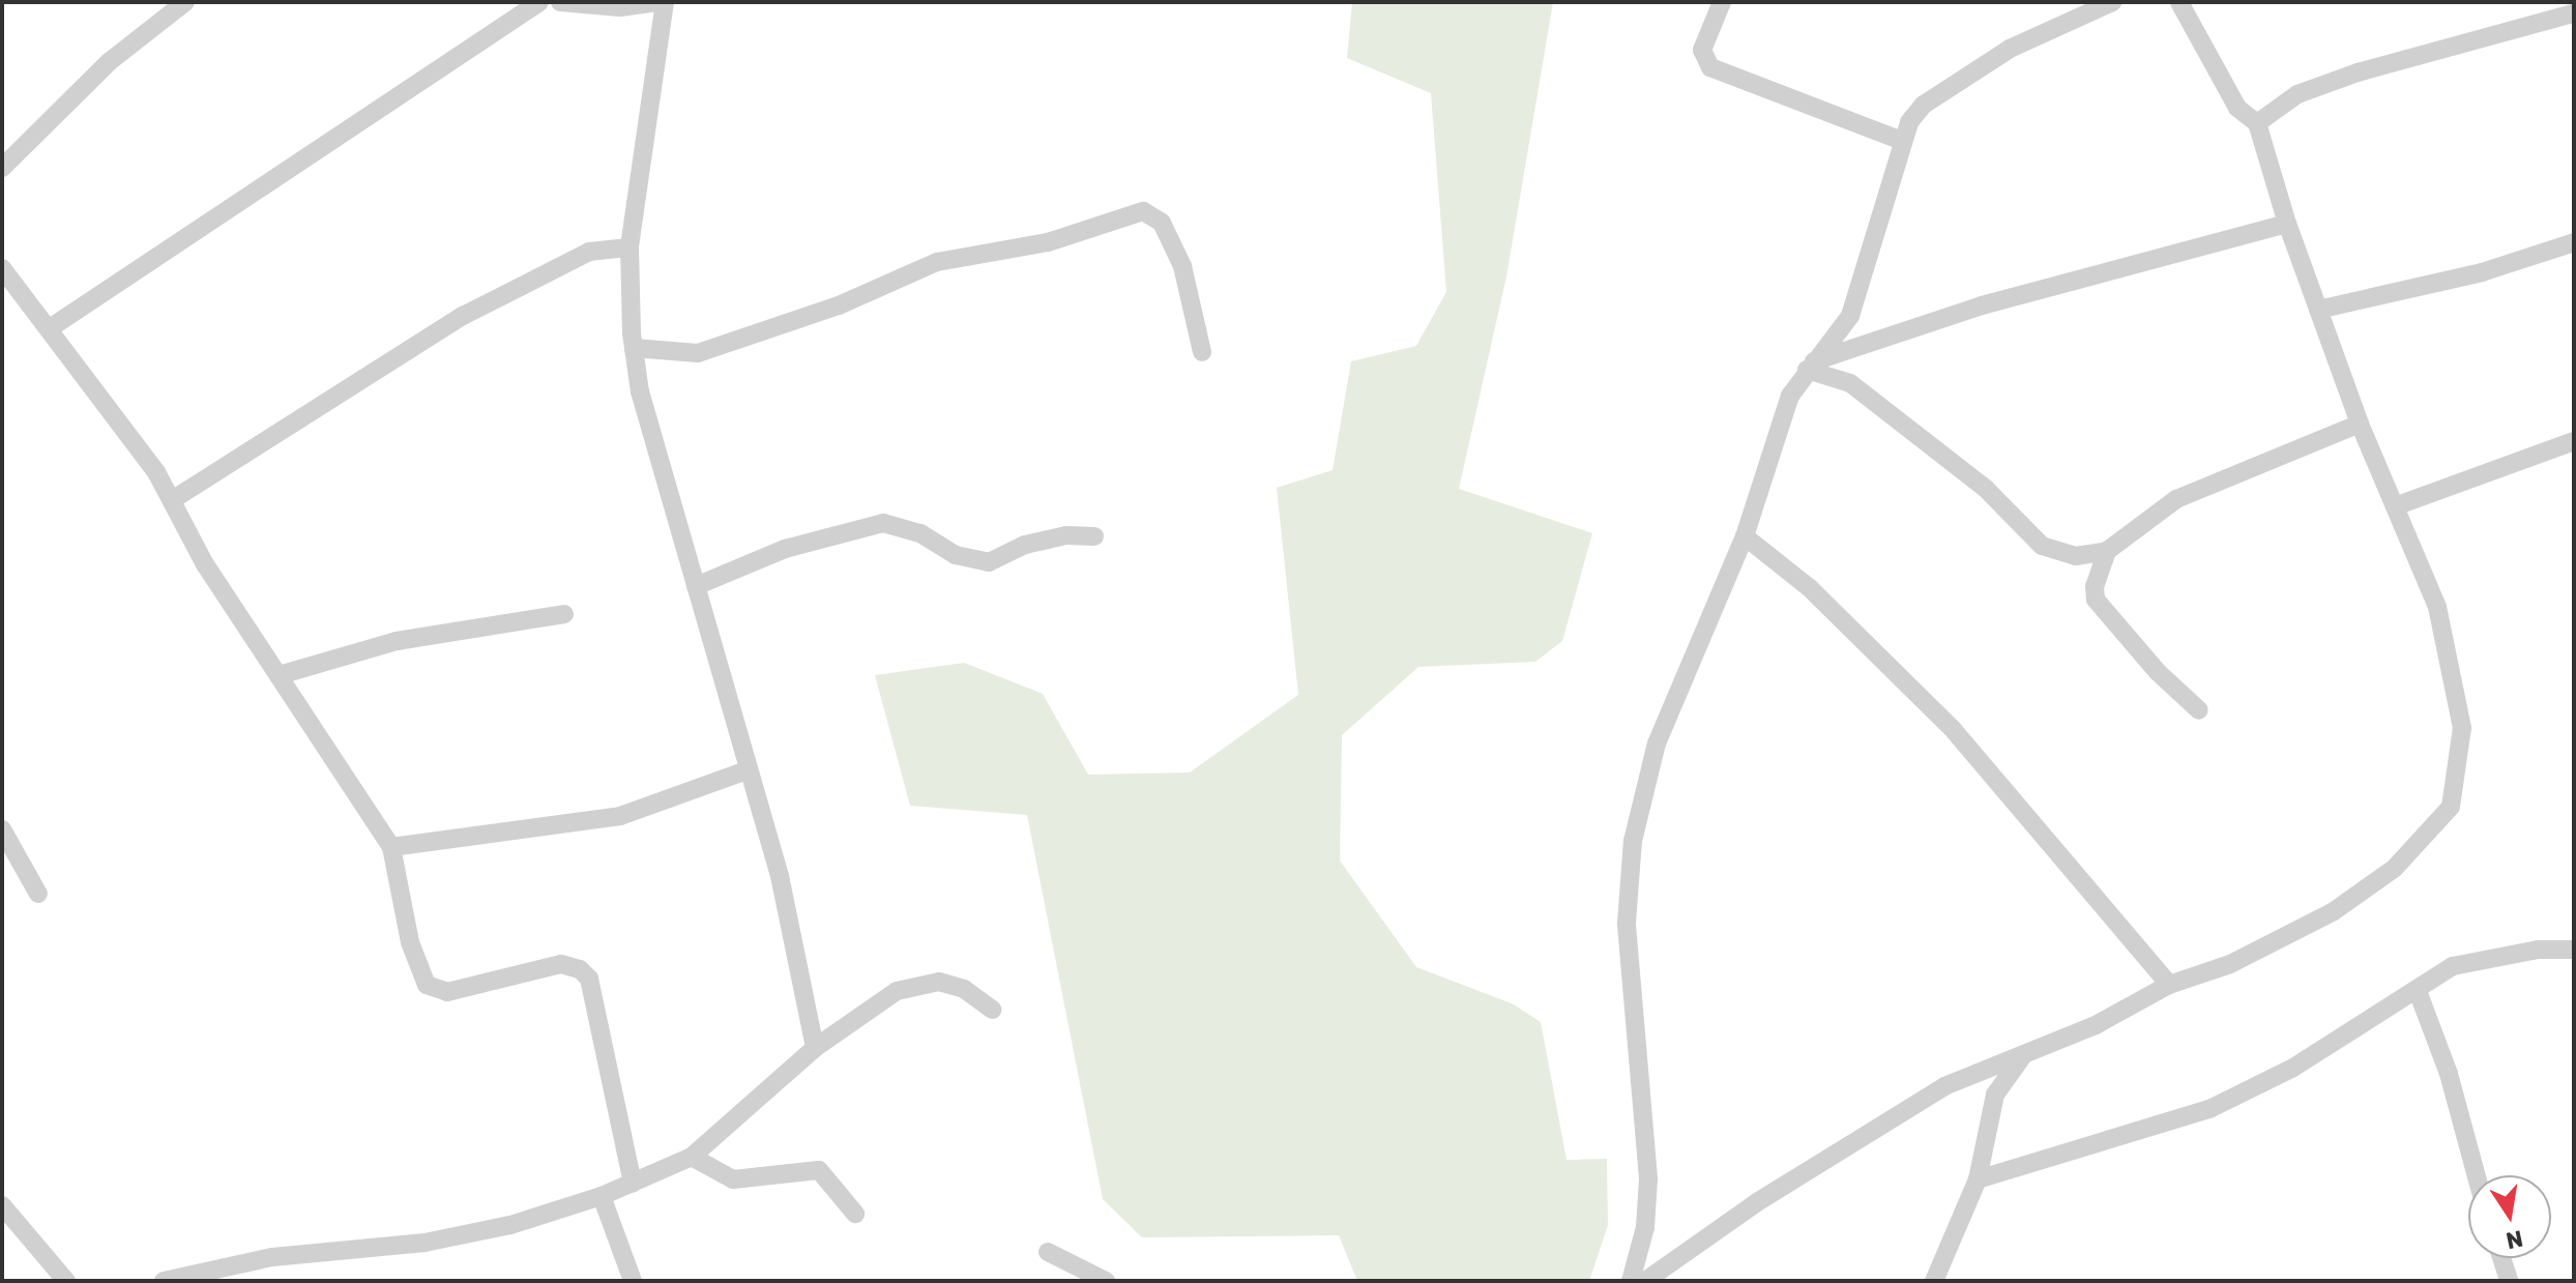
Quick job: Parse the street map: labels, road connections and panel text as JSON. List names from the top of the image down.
{
  "north": "bottom"
}
